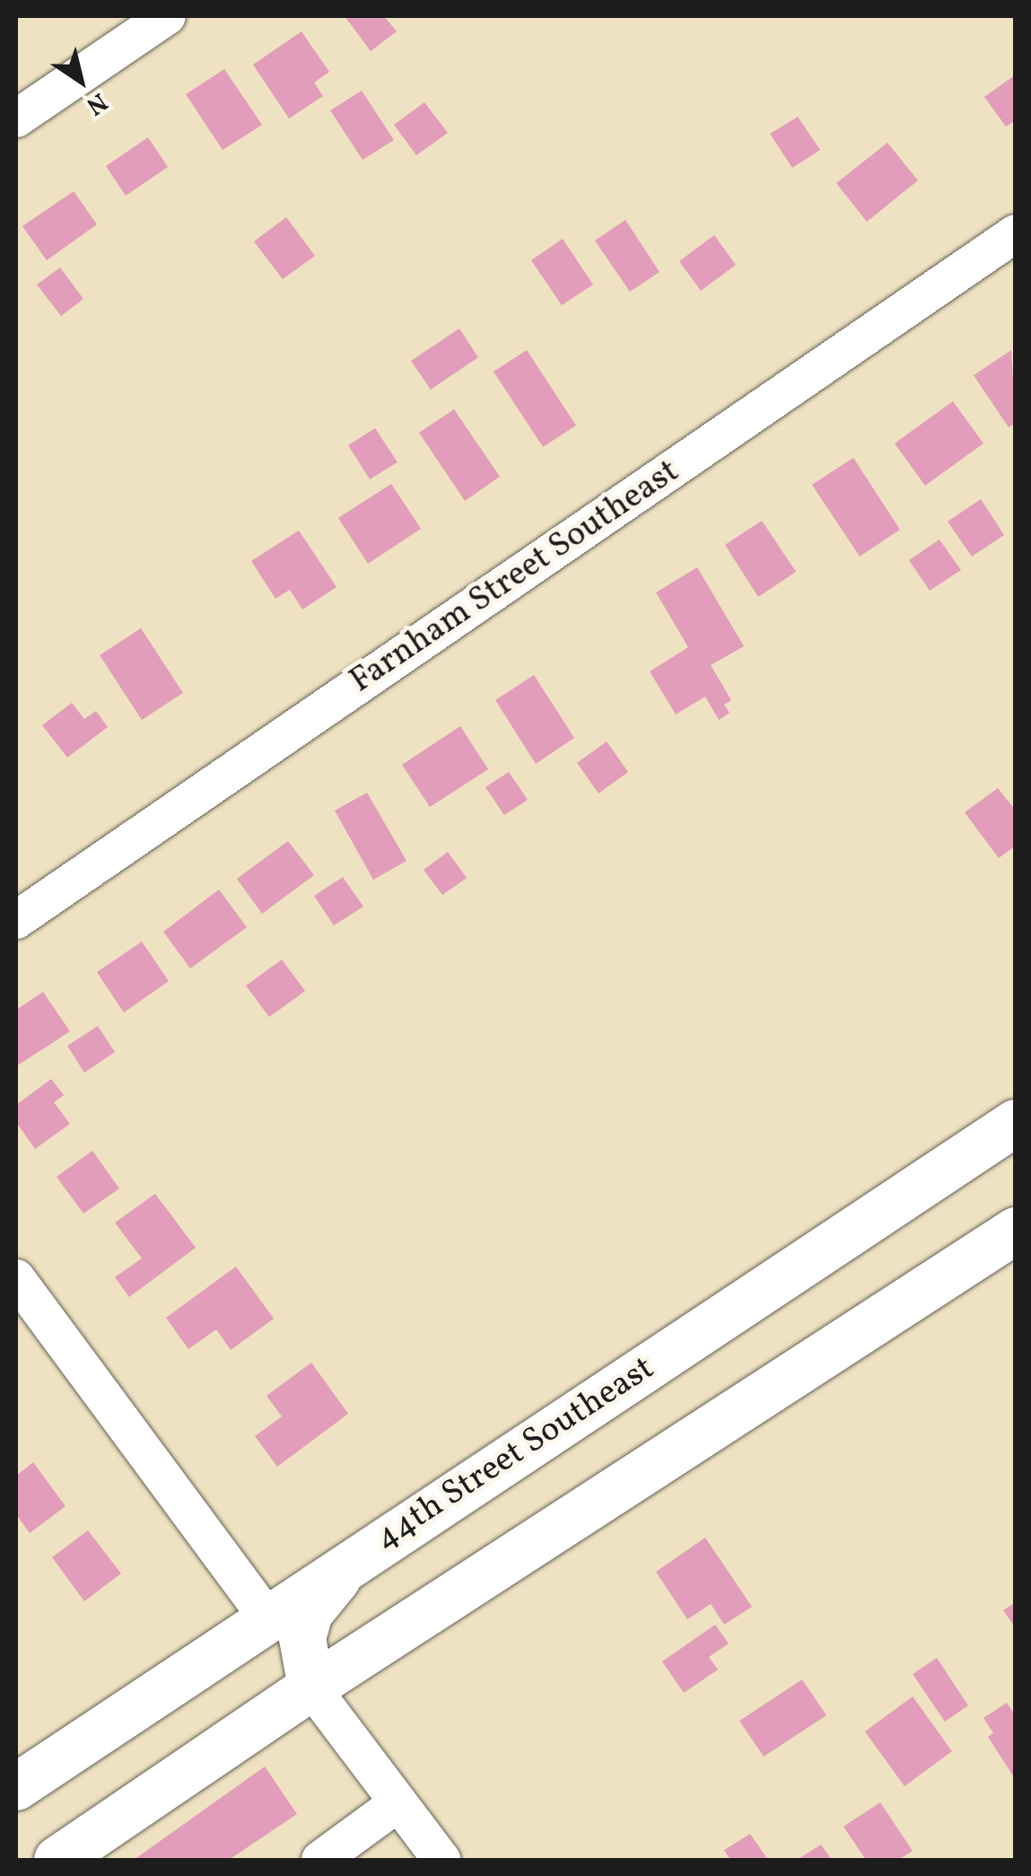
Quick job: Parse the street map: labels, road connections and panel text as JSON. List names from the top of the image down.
{
  "streets": {
    "main road": ["44th Street Southeast"],
    "street": ["Farnham Street Southeast"]
  },
  "north": "bottom right"
}
